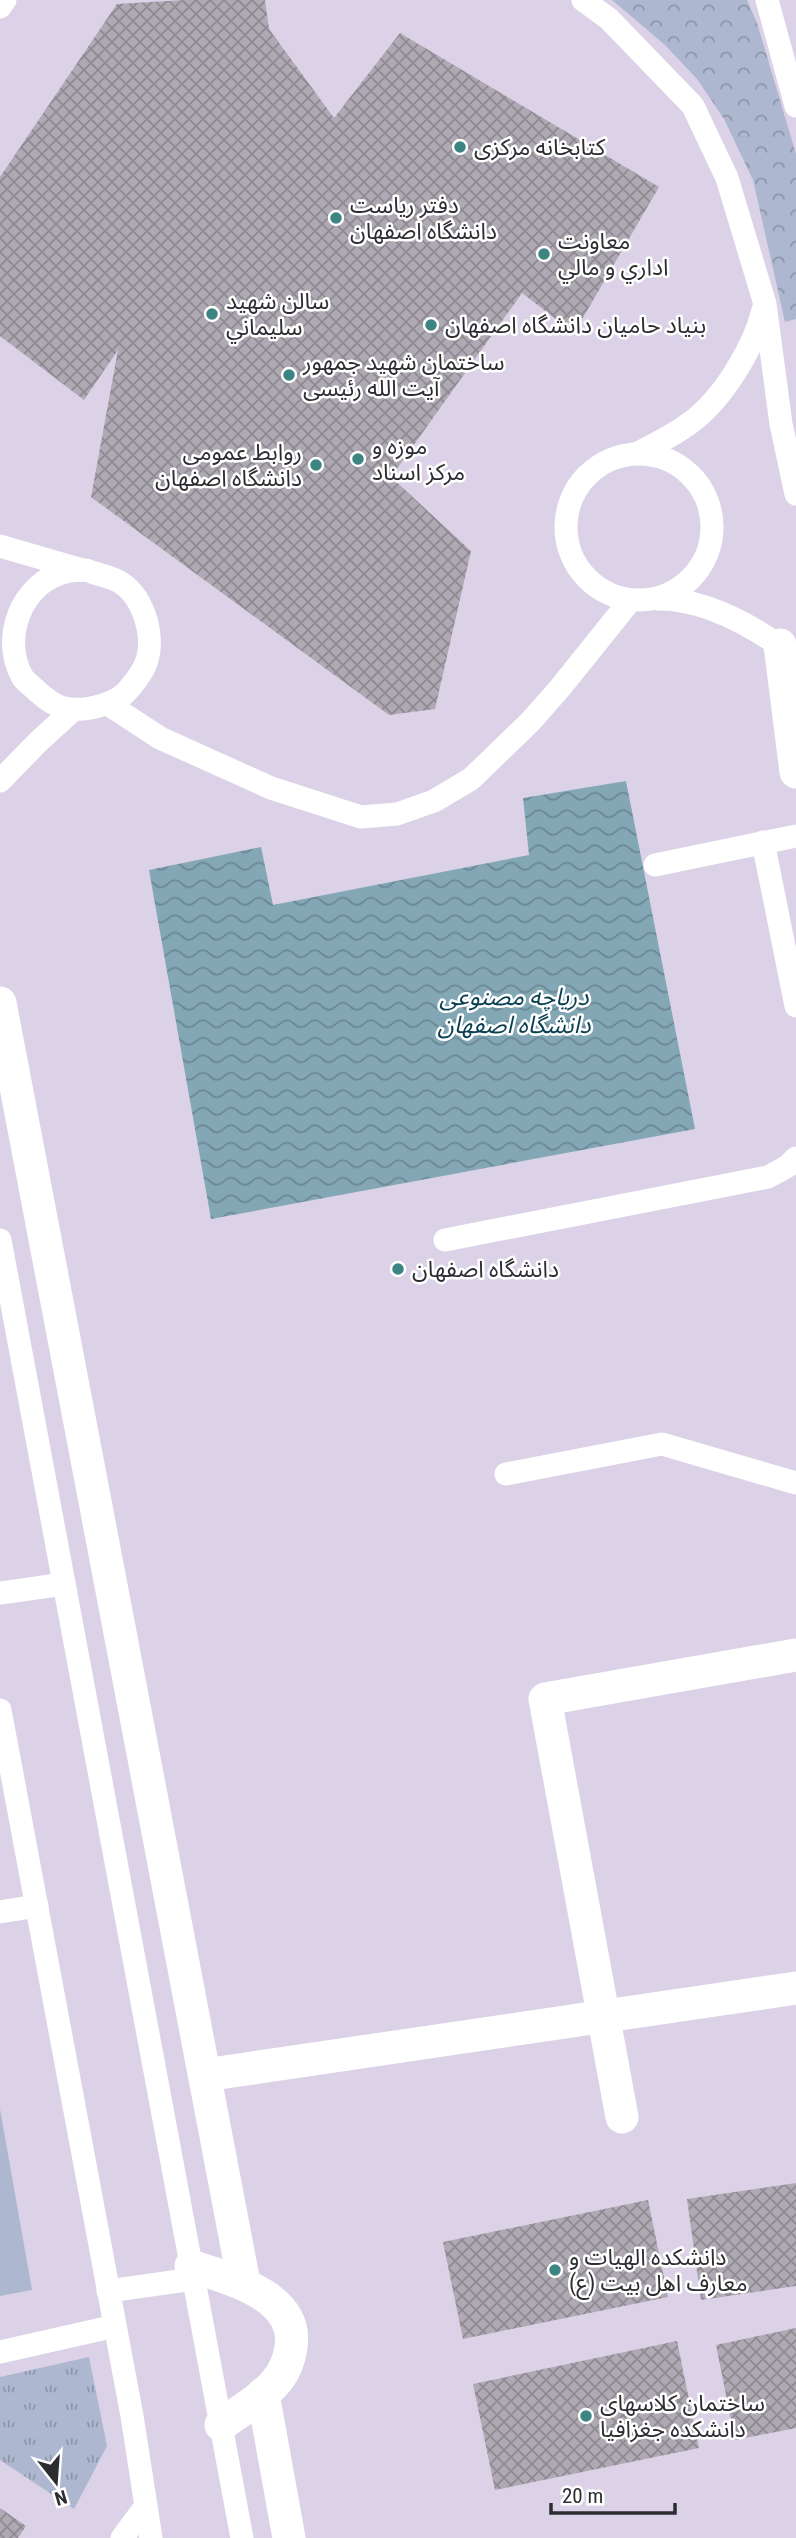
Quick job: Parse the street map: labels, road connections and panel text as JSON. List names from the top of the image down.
{
  "water": ["دریاچه مصنوعی دانشگاه اصفهان"],
  "places": [
    "کتابخانه مرکزی",
    "دفتر ریاست دانشگاه اصفهان",
    "معاونت اداري و مالي",
    "سالن شهيد سليماني",
    "بنياد حاميان دانشگاه اصفهان",
    "ساختمان شهید جمهور آیت الله رئیسی",
    "موزه و مرکز اسناد",
    "روابط عمومی دانشگاه اصفهان",
    "دانشگاه اصفهان",
    "دانشکده الهیات و معارف اهل بیت (ع)",
    "ساختمان کلاسهای دانشکده جغزافیا"
  ],
  "scale_bar": "20 m",
  "north": "bottom"
}
